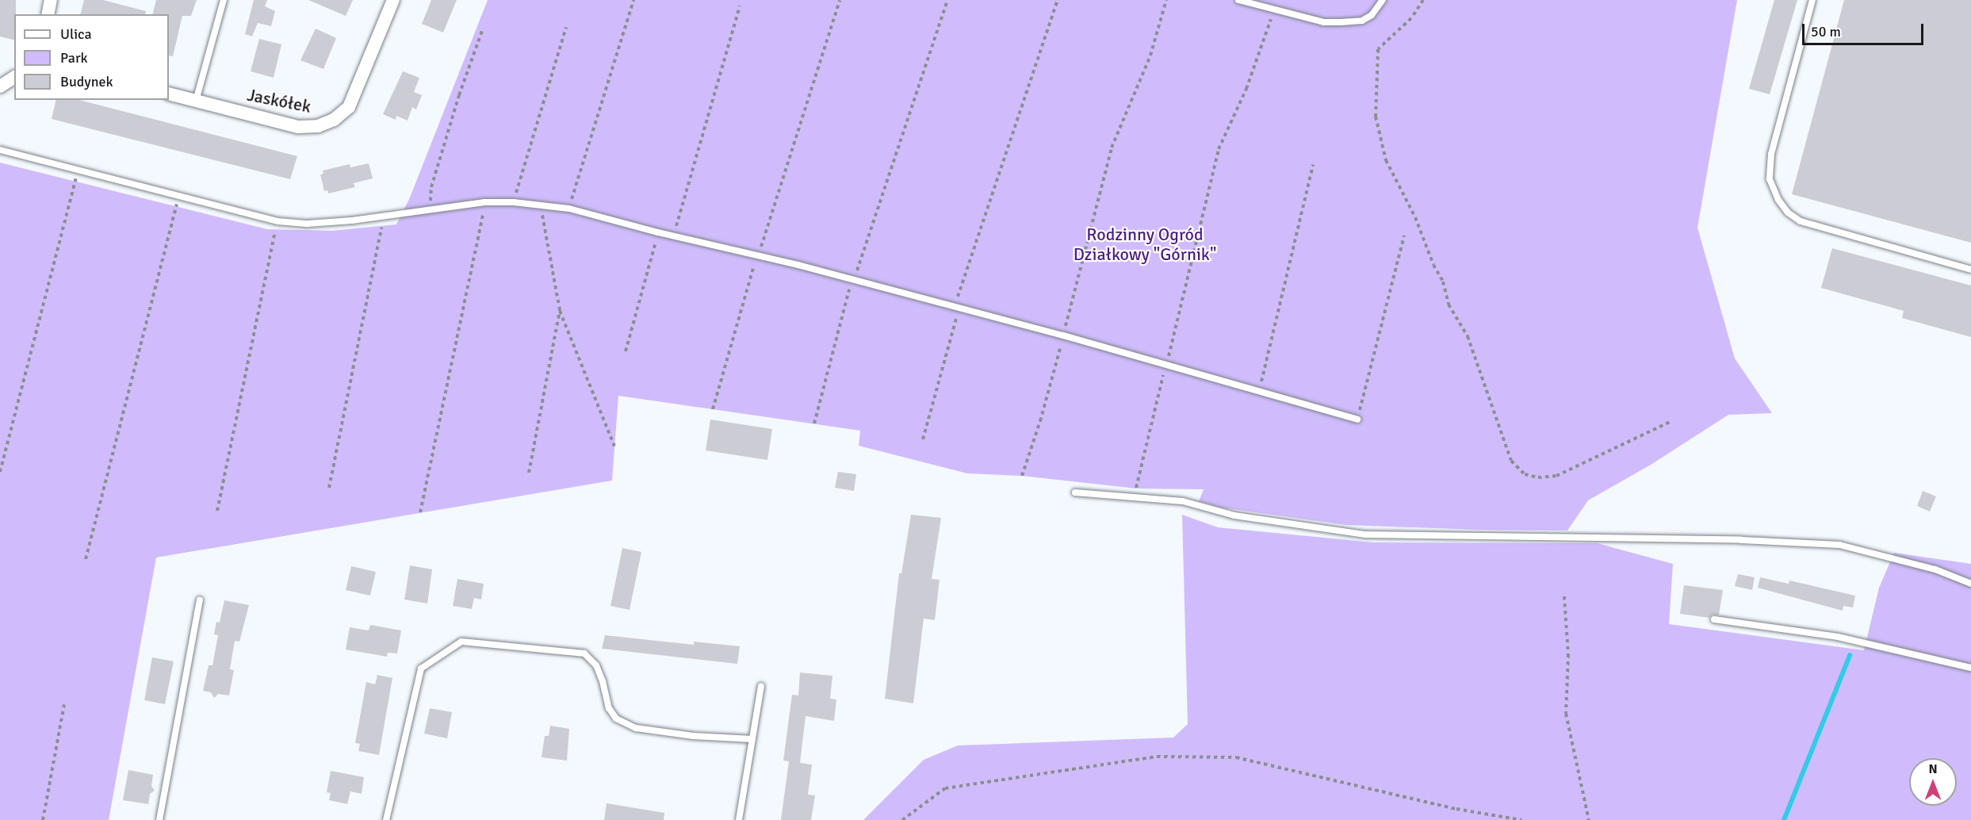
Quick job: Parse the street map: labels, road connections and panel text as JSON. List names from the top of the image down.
{
  "streets": {
    "street": ["Jaskółek"]
  },
  "parks": ["Rodzinny Ogród Działkowy \"Górnik\""],
  "legend": ["Ulica", "Park", "Budynek"],
  "scale_bar": "50 m",
  "north": "top"
}
